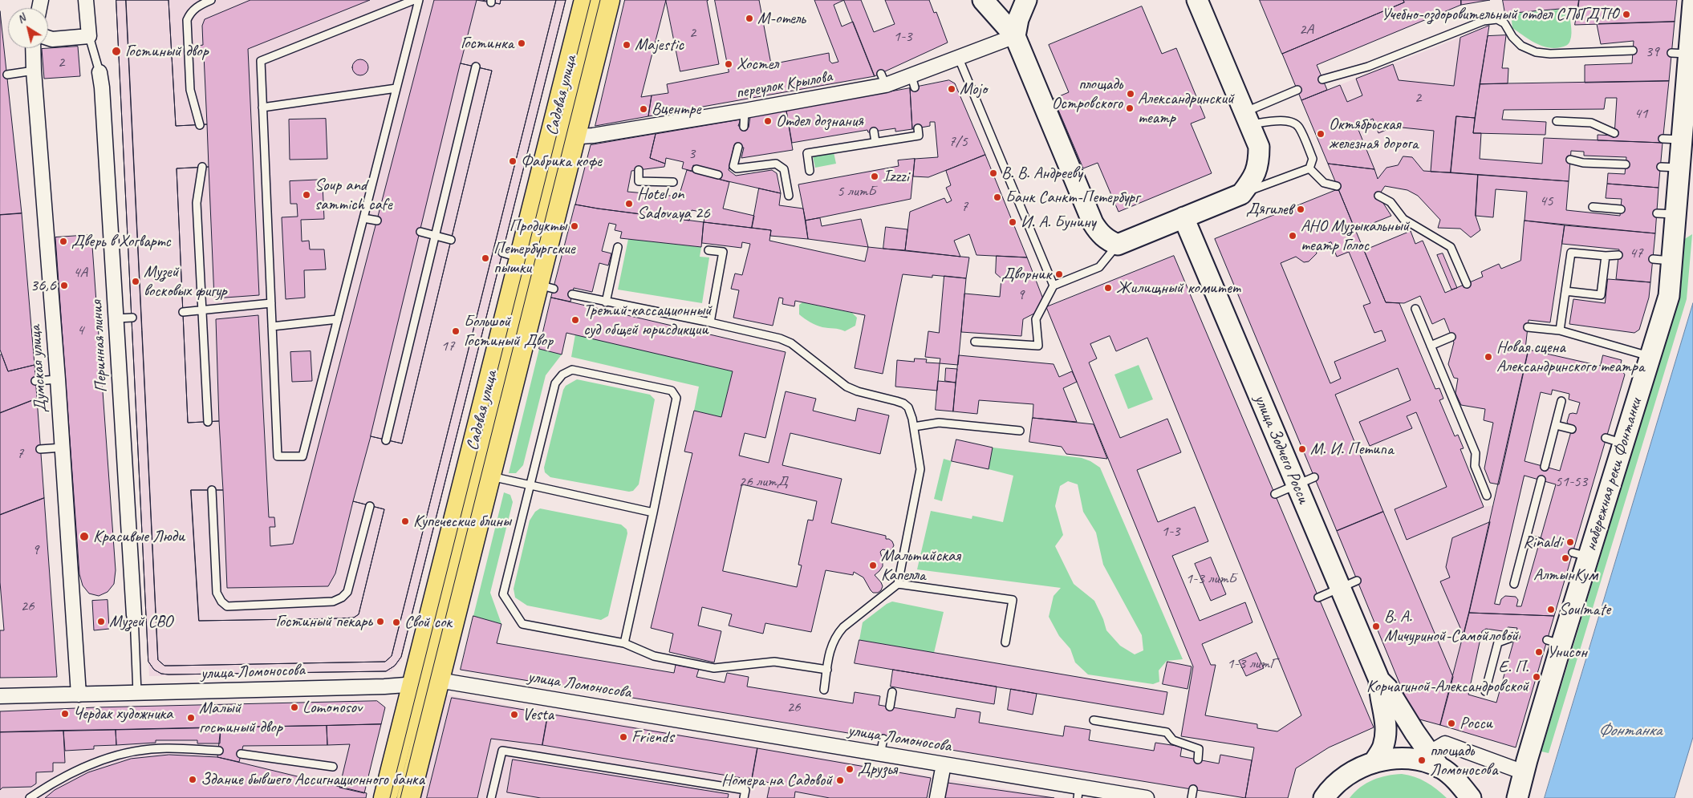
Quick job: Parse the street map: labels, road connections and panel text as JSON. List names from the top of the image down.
{
  "streets": {
    "main road": ["Садовая улица"],
    "street": [
      "переулок Крылова",
      "Перинная линия",
      "Думская улица",
      "улица Зодчего Росси",
      "набережная реки Фонтанки",
      "улица Ломоносова"
    ]
  },
  "crossings": [
    ["переулок Крылова", "Садовая улица"],
    ["Садовая улица", "улица Ломоносова"],
    ["Перинная линия", "улица Ломоносова"],
    ["Думская улица", "улица Ломоносова"]
  ],
  "water": ["Фонтанка"],
  "places": [
    "Учебно-оздоровительный отдел СПбГДТЮ",
    "М-отель",
    "Гостинка",
    "Majestic",
    "Гостиный двор",
    "Хостел",
    "Mojo",
    "площадь Островского",
    "Александринский театр",
    "Вцентре",
    "Отдел дознания",
    "Октябрьская железная дорога",
    "Фабрика кофе",
    "В. В. Андрееву",
    "Izzzi",
    "Soup and sammich cafe",
    "Банк Санкт-Петербург",
    "Hotel on Sadovaya 26",
    "Дягилев",
    "И. А. Бунину",
    "Продукты",
    "АНО Музыкальный театр Голос",
    "Дверь в Хогвартс",
    "Петербургские пышки",
    "Дворник",
    "Музей восковых фигур",
    "36,6",
    "Жилищный комитет",
    "Третий кассационный суд общей юрисдикции",
    "Большой Гостиный Двор",
    "Новая сцена Александринского театра",
    "М. И. Петипа",
    "Купеческие блины",
    "Красивые Люди",
    "Rinaldi",
    "АлтынКум",
    "Мальтийская Капелла",
    "Soulmate",
    "Музей СВО",
    "Гостиный пекарь",
    "Свой сок",
    "В. А. Мичуриной-Самойловой",
    "Унисон",
    "Е. П. Корчагиной-Александровской",
    "Lomonosov",
    "Чердак художника",
    "Vesta",
    "Малый гостиный двор",
    "Росси",
    "Friends",
    "площадь Ломоносова",
    "Друзья",
    "Здание бывшего Ассигнационного банка",
    "Номера на Садовой"
  ],
  "house_numbers": [
    "2А",
    "2",
    "1-3",
    "39",
    "2",
    "2",
    "41",
    "7/5",
    "3",
    "5 литБ",
    "45",
    "7",
    "47",
    "4А",
    "9",
    "4",
    "17",
    "7",
    "26 литД",
    "51-53",
    "1-3",
    "9",
    "1-3 литБ",
    "26",
    "1-3 литГ",
    "26"
  ],
  "north": "top left"
}
